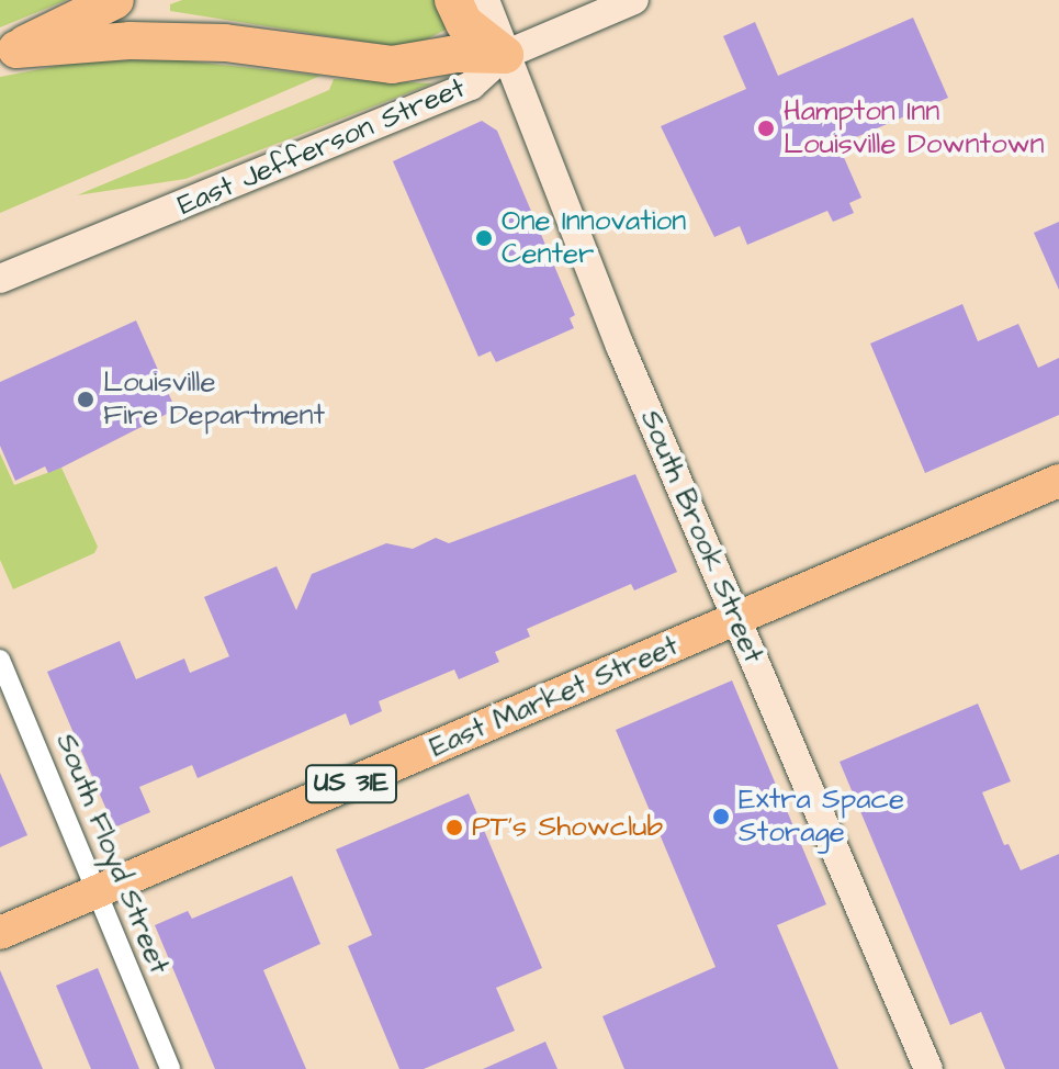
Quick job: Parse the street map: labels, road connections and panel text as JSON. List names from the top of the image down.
{
  "streets": {
    "main road": ["East Market Street", "US 31E"],
    "street": ["East Jefferson Street", "South Brook Street", "South Floyd Street"]
  },
  "crossings": [
    ["East Jefferson Street", "South Brook Street"],
    ["South Brook Street", "East Market Street"],
    ["East Market Street", "South Floyd Street"]
  ],
  "places": [
    "Hampton Inn Louisville Downtown",
    "One Innovation Center",
    "Louisville Fire Department",
    "Extra Space Storage",
    "PT's Showclub"
  ]
}
